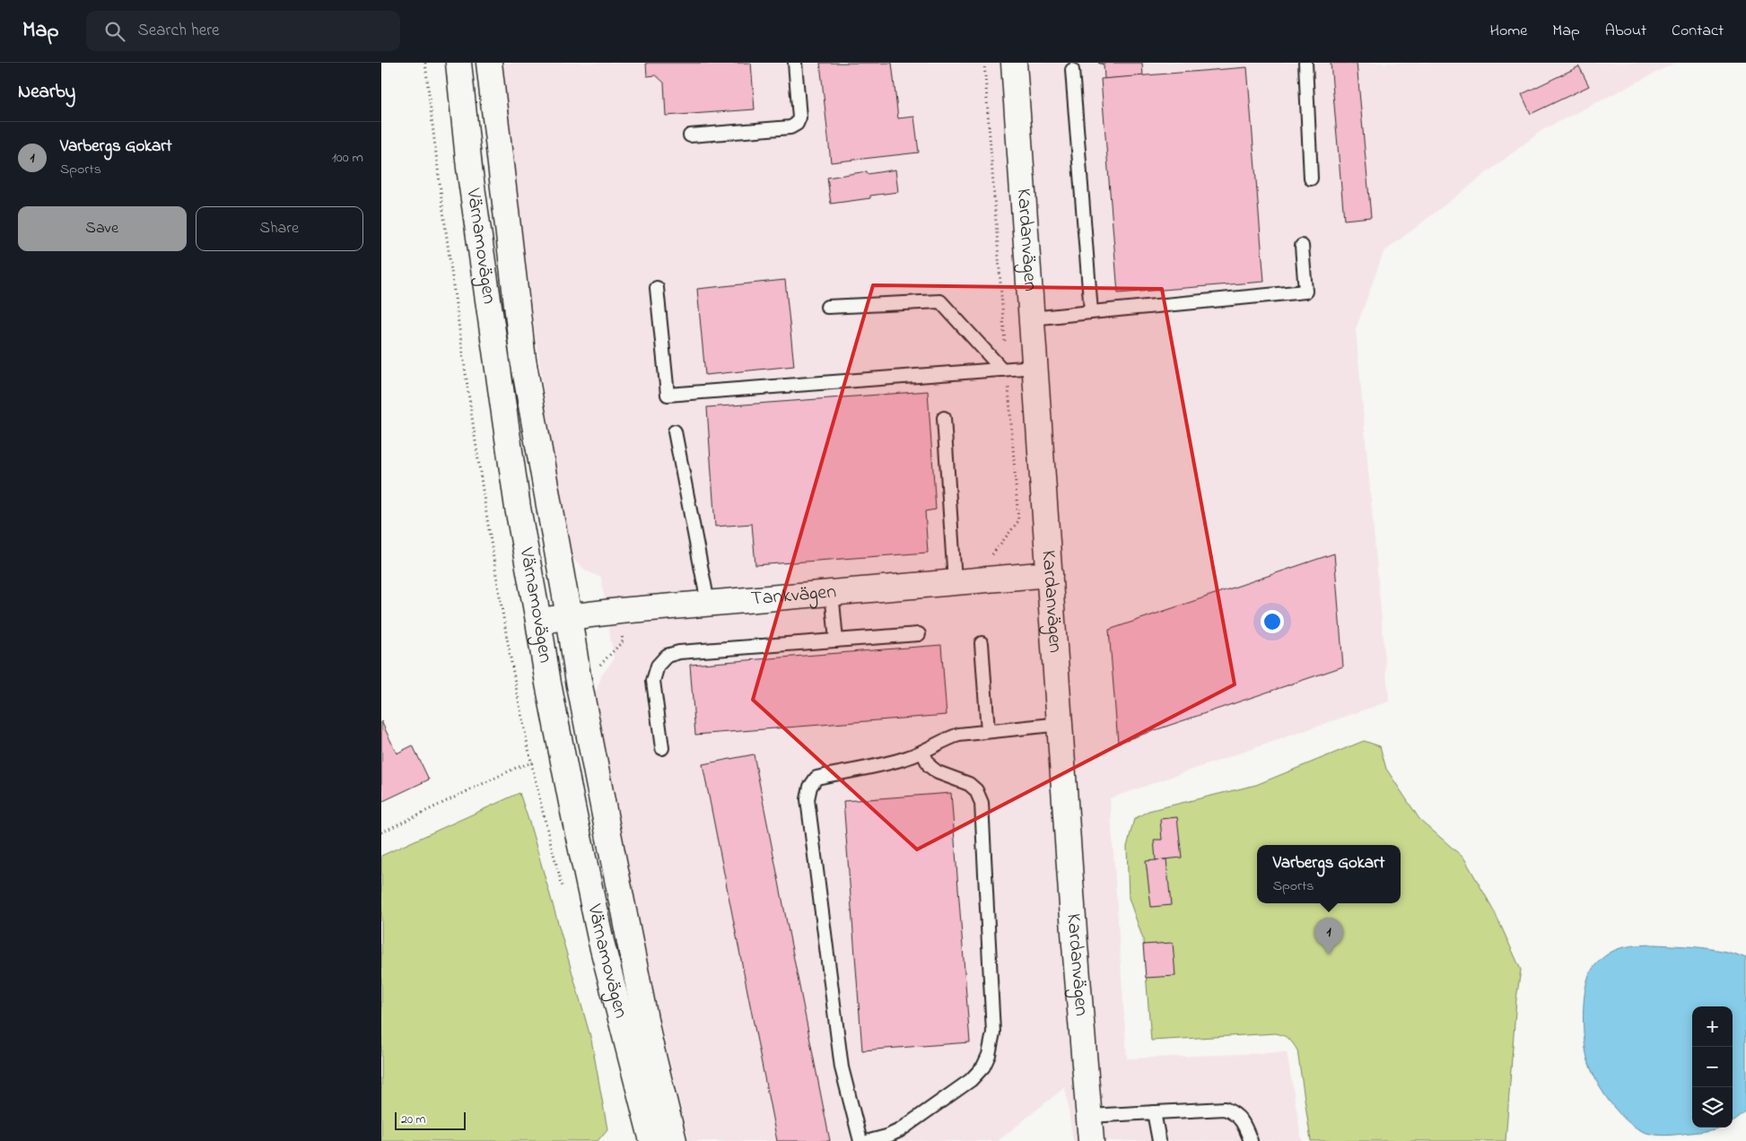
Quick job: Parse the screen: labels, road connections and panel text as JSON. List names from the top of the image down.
{
  "streets": {
    "main road": ["Kardanvägen", "Värnamovägen", "Tankvägen"]
  },
  "crossings": [
    ["Kardanvägen", "Tankvägen"],
    ["Värnamovägen", "Tankvägen"]
  ],
  "scale_bar": "20 m",
  "page": {
    "header": "Map",
    "search": "Search here",
    "nav": [
      "Home",
      "Map",
      "About",
      "Contact"
    ],
    "heading": "Nearby",
    "list": [
      {
        "mark": "1",
        "name": "Varbergs Gokart",
        "note": "Sports",
        "value": "100 m"
      }
    ],
    "buttons": ["Save", "Share"],
    "popup": ["Varbergs Gokart", "Sports"],
    "pins": "1",
    "map_buttons": ["+", "−"],
    "scale": "20 m"
  }
}
